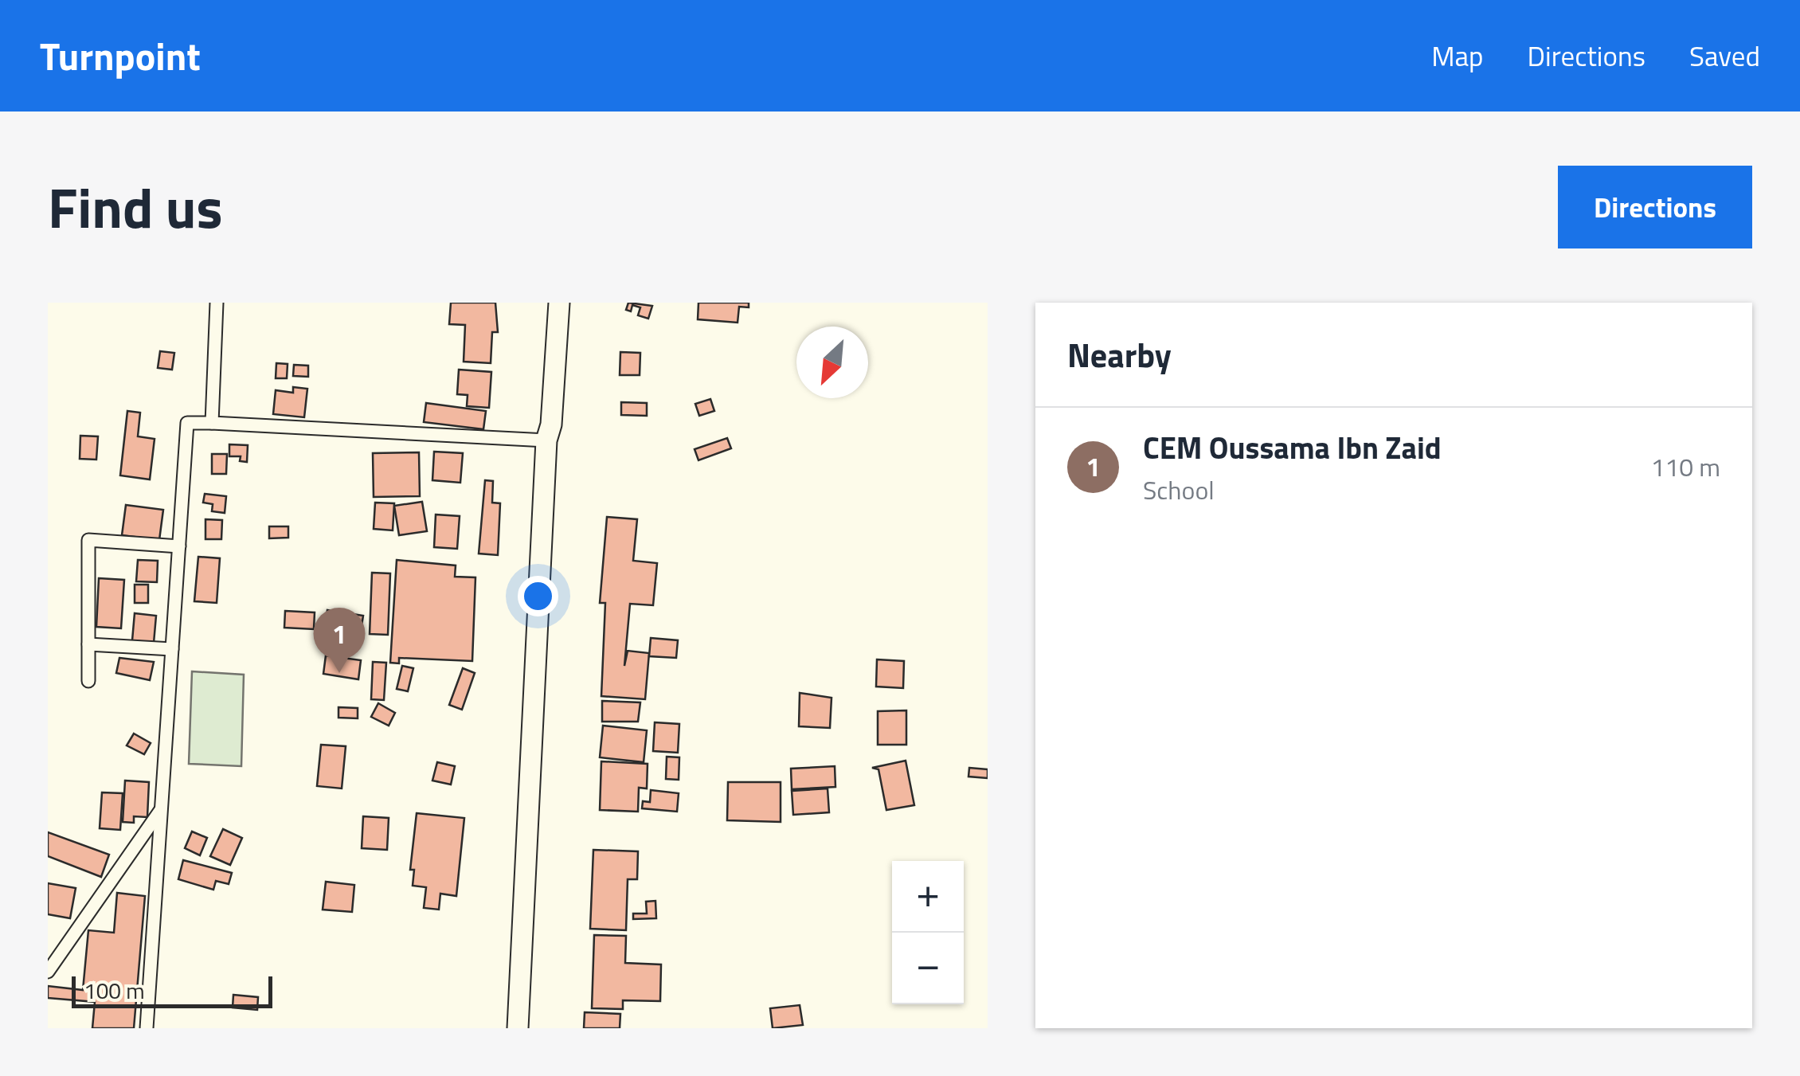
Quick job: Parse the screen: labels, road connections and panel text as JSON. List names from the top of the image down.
{
  "scale_bar": "100 m",
  "north": "bottom left",
  "page": {
    "header": "Turnpoint",
    "nav": ["Map", "Directions", "Saved"],
    "title": "Find us",
    "buttons": "Directions",
    "heading": "Nearby",
    "list": [
      {
        "mark": "1",
        "name": "CEM Oussama Ibn Zaid",
        "note": "School",
        "value": "110 m"
      }
    ],
    "pins": "1",
    "map_buttons": ["+", "−"],
    "scale": "100 m"
  }
}
